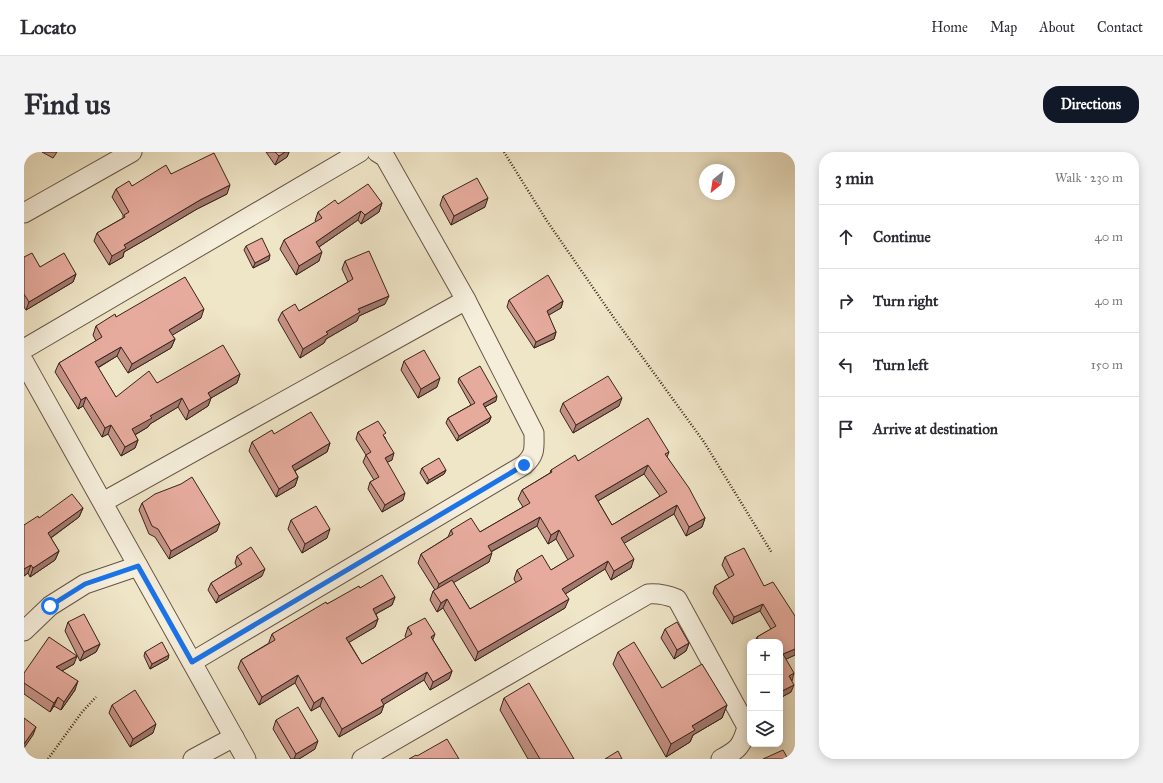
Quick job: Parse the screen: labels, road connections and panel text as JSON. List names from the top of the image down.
{
  "north": "bottom left",
  "page": {
    "header": "Locato",
    "nav": [
      "Home",
      "Map",
      "About",
      "Contact"
    ],
    "buttons": "Directions",
    "title": "Find us",
    "heading": ["3 min", "Walk · 230 m"],
    "list": [
      ["Continue", "40 m"],
      ["Turn right", "40 m"],
      ["Turn left", "150 m"],
      "Arrive at destination"
    ],
    "map_buttons": ["+", "−"]
  }
}
